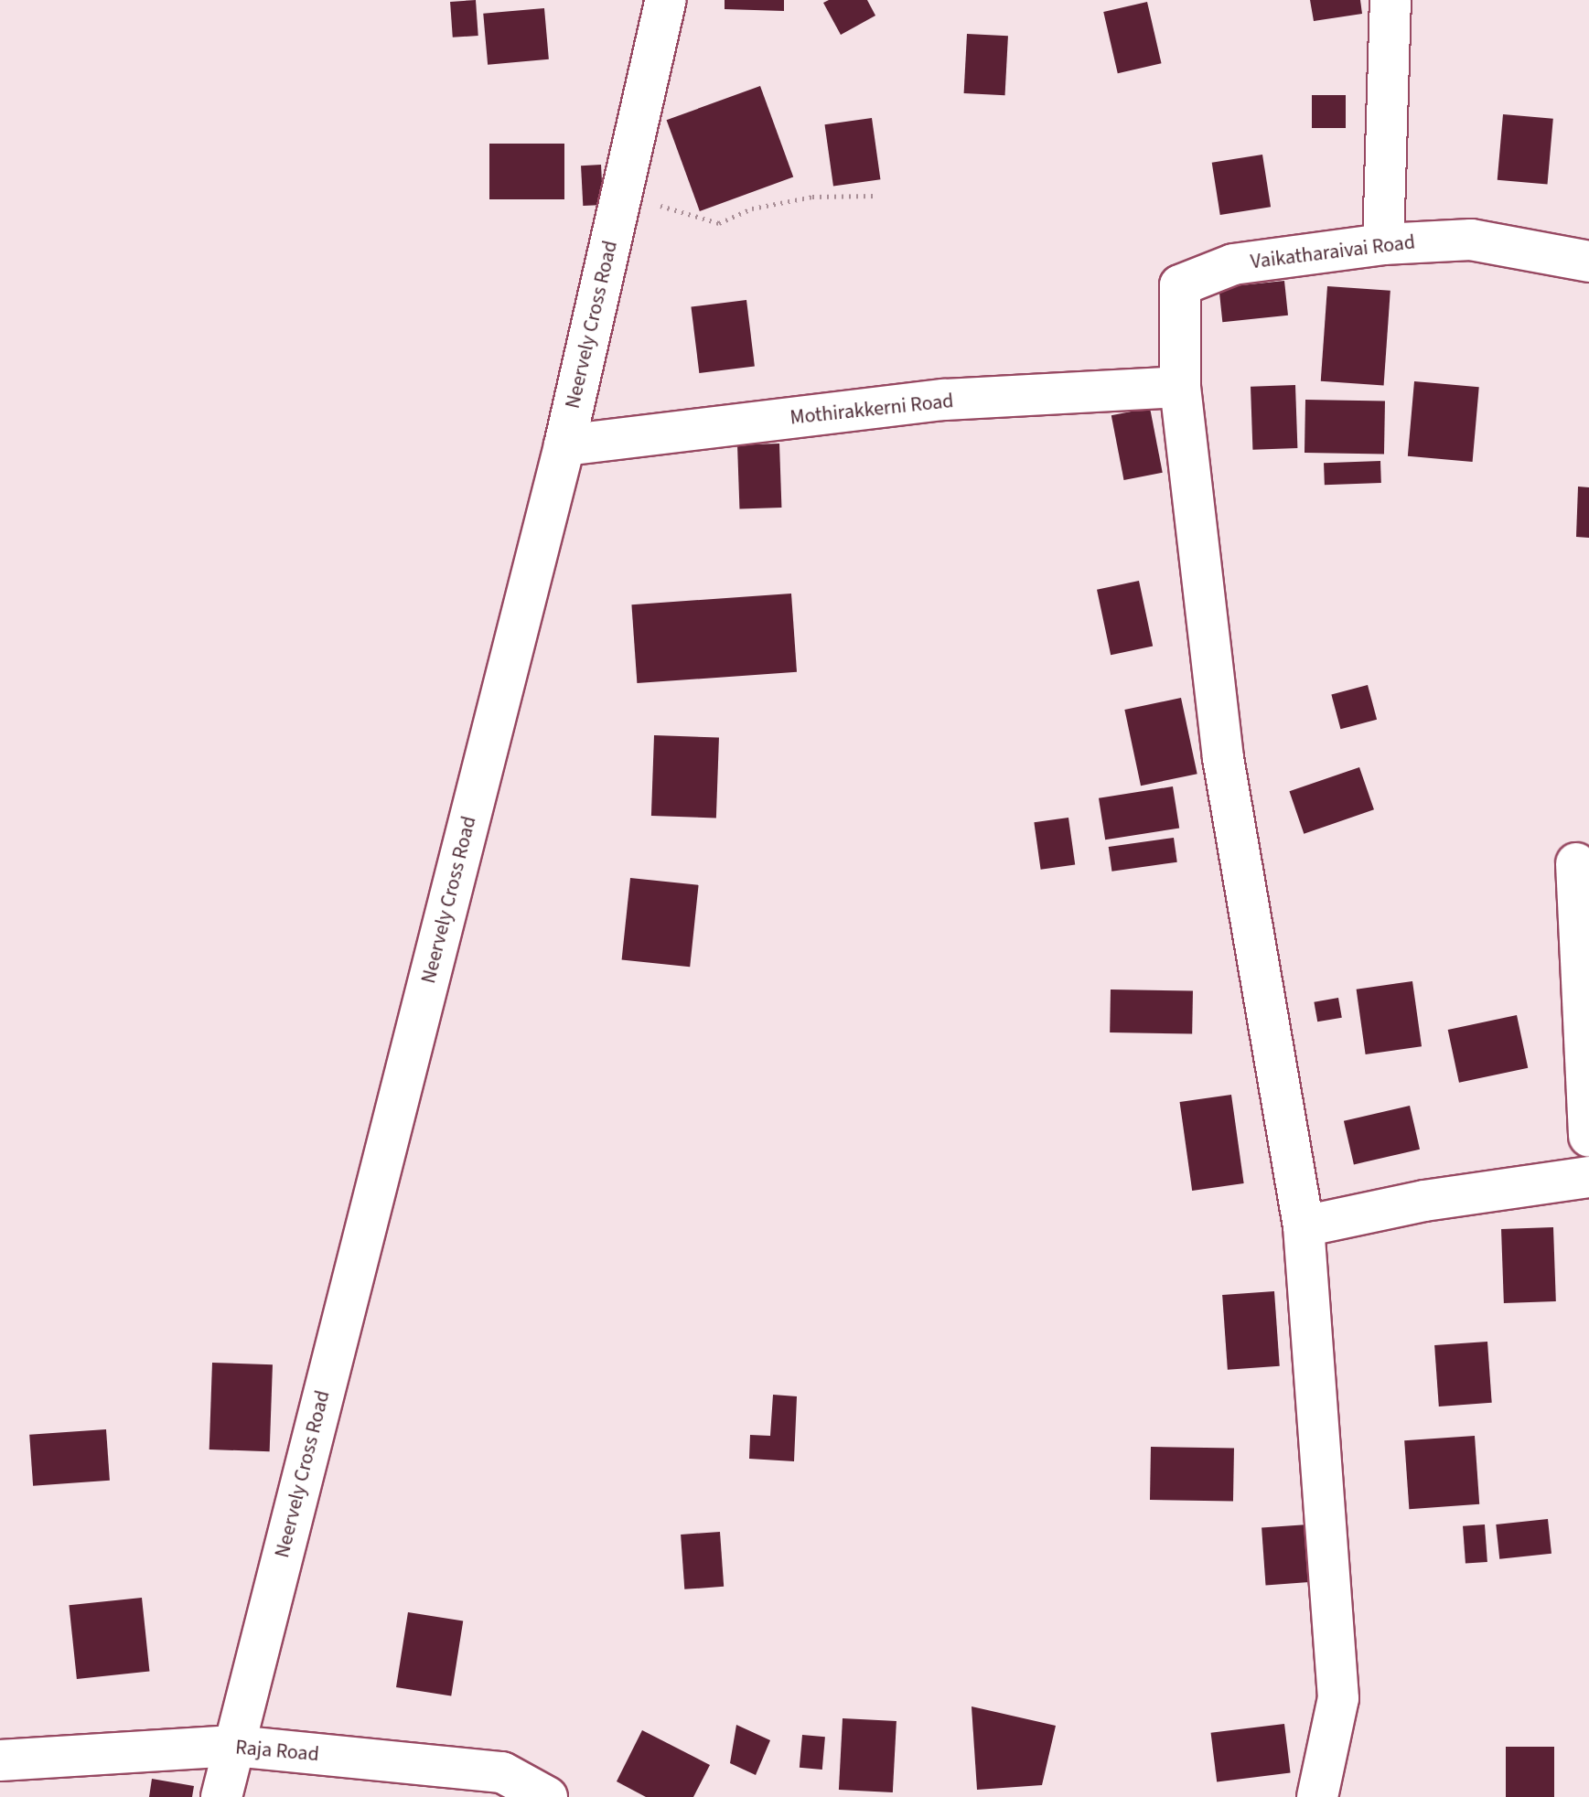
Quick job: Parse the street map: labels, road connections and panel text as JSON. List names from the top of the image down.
{
  "streets": {
    "street": [
      "Vaikatharaivai Road",
      "Neervely Cross Road",
      "Mothirakkerni Road",
      "Raja Road"
    ]
  },
  "crossings": [
    ["Vaikatharaivai Road", "Mothirakkerni Road"],
    ["Neervely Cross Road", "Mothirakkerni Road"],
    ["Neervely Cross Road", "Raja Road"]
  ]
}
